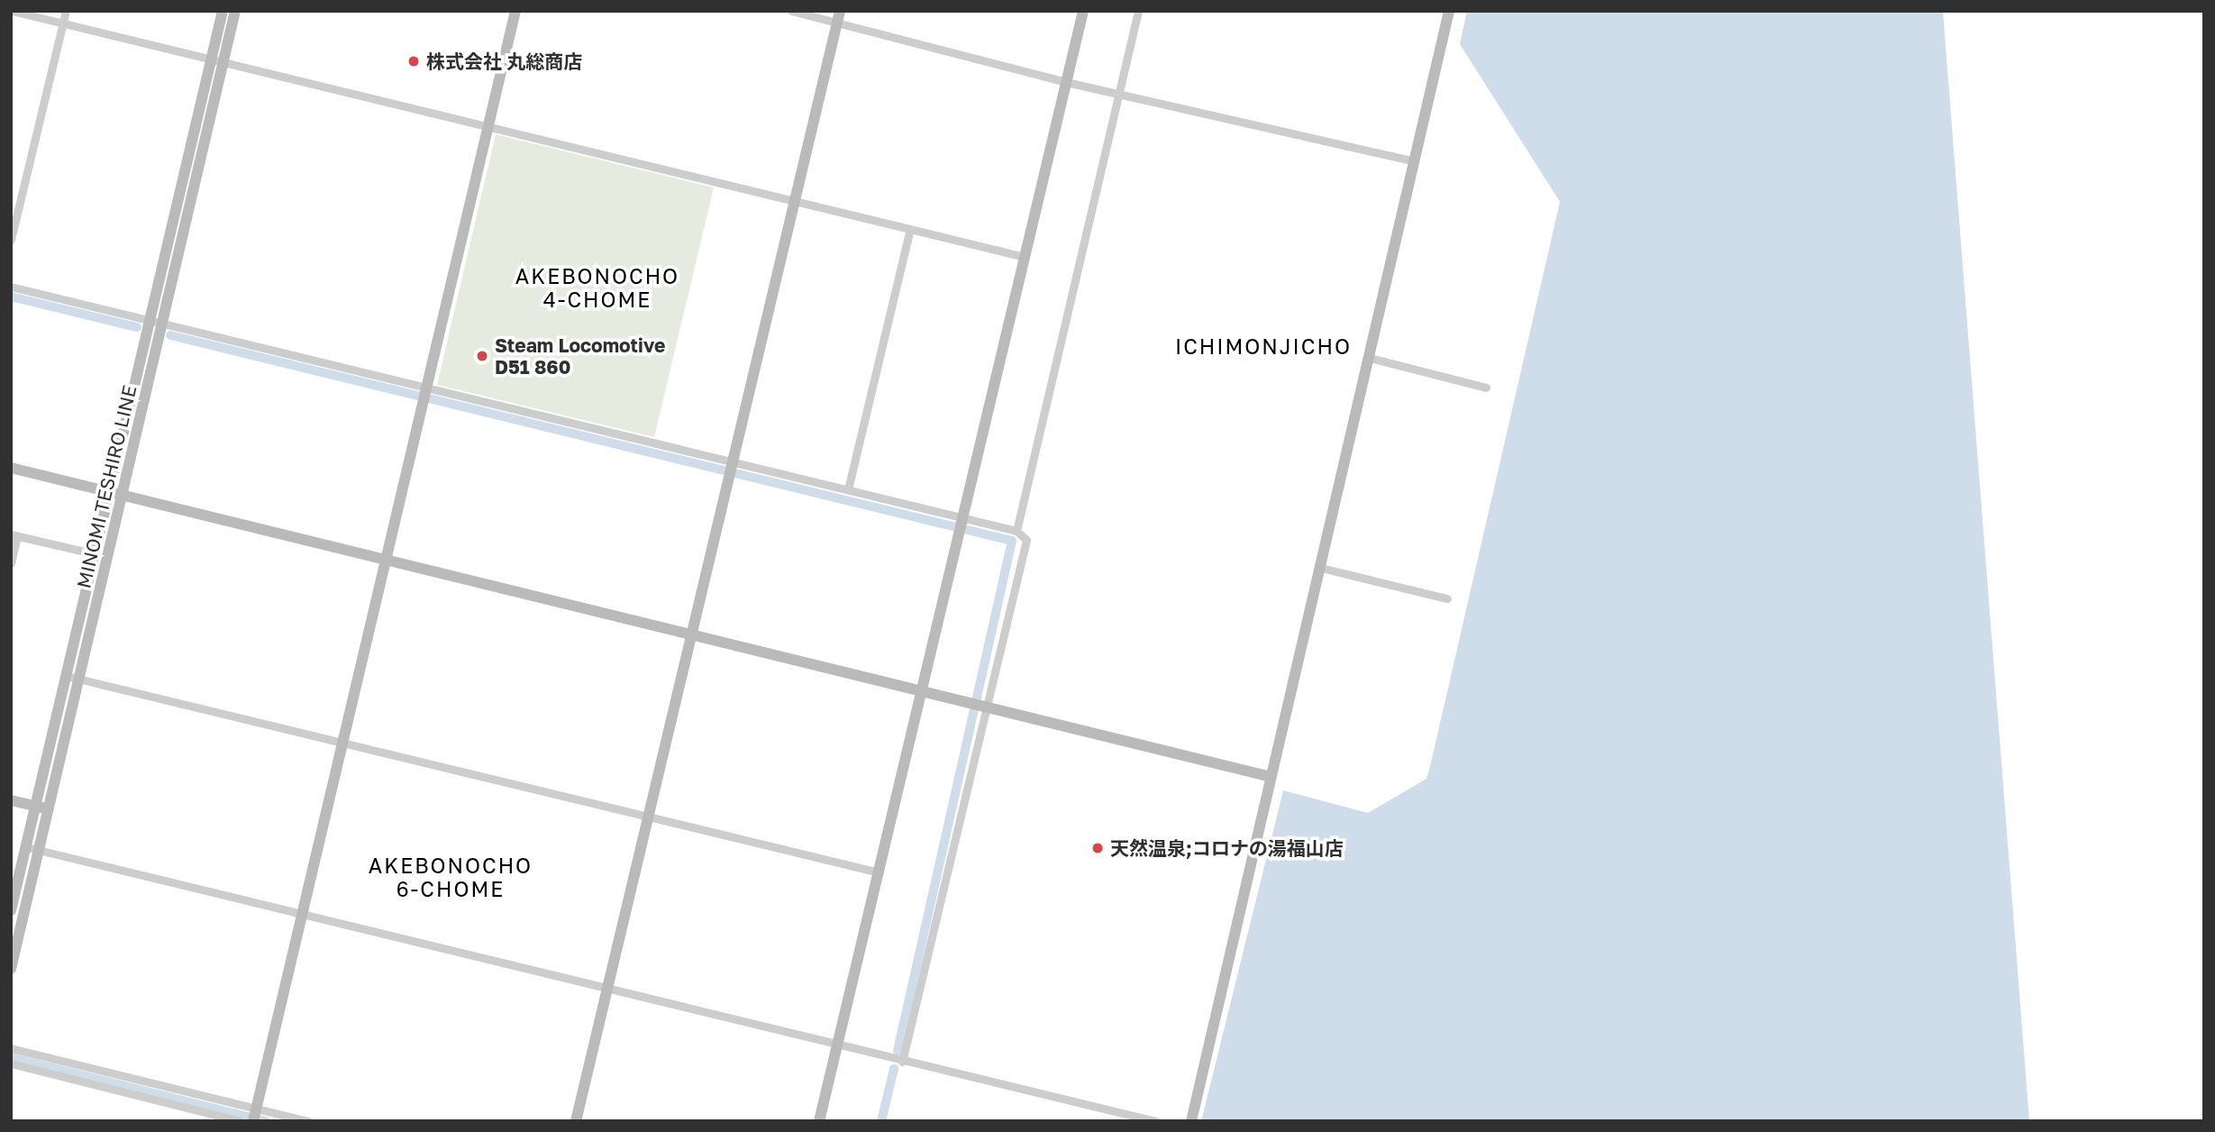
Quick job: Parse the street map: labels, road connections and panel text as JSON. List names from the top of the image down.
{
  "streets": {
    "street": ["MINOMI TESHIRO LINE"]
  },
  "districts": ["AKEBONOCHO 4-CHOME", "ICHIMONJICHO", "AKEBONOCHO 6-CHOME"],
  "places": ["株式会社 丸総商店", "Steam Locomotive D51 860", "天然温泉;コロナの湯福山店"]
}
